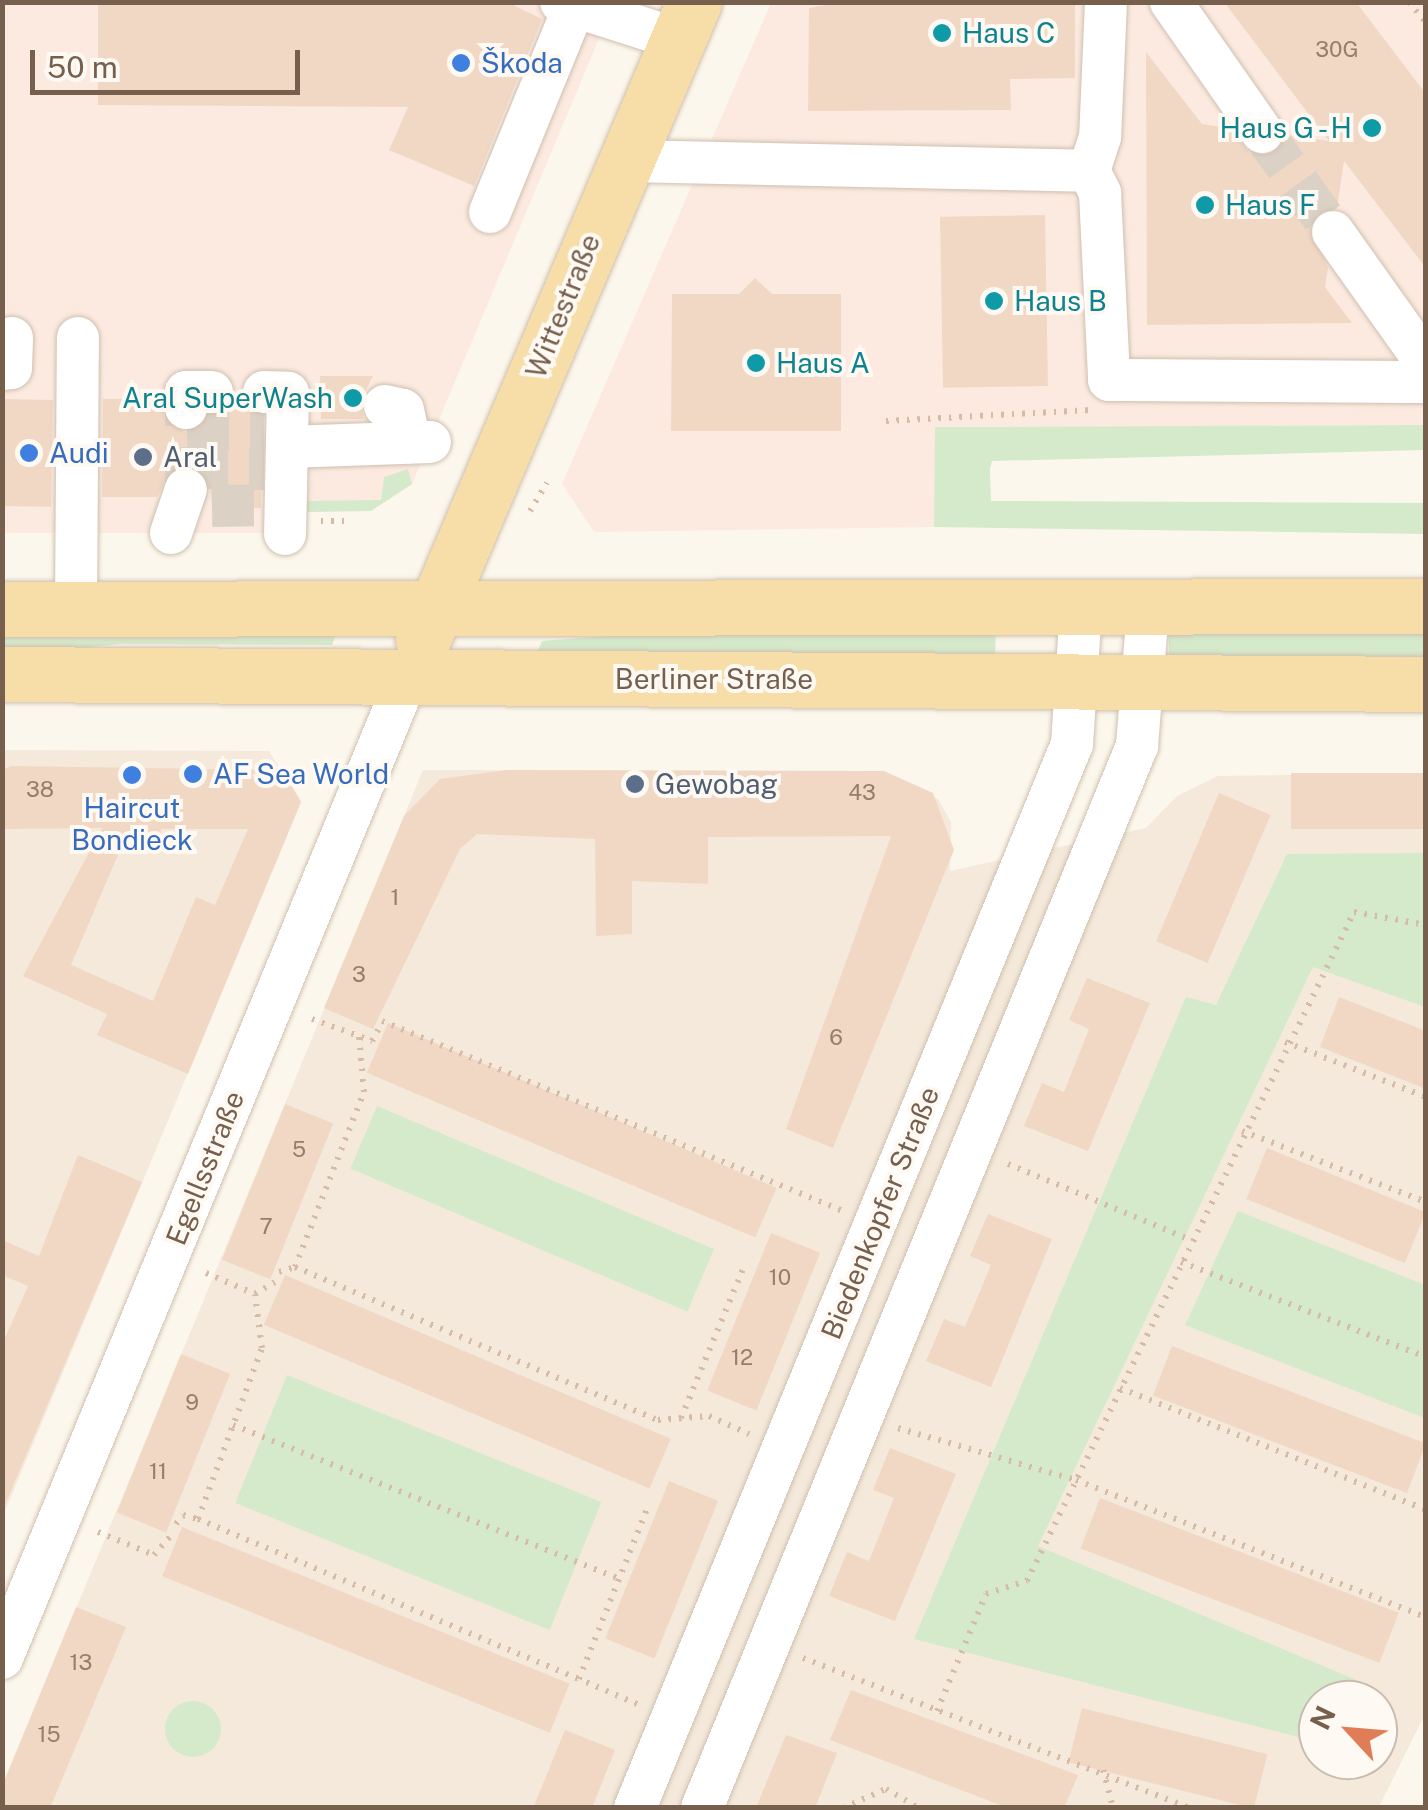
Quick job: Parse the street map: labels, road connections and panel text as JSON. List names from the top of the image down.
{
  "streets": {
    "main road": ["Wittestraße", "Berliner Straße"],
    "street": ["Egellsstraße", "Biedenkopfer Straße"]
  },
  "crossings": [
    ["Wittestraße", "Berliner Straße"],
    ["Wittestraße", "Egellsstraße"],
    ["Berliner Straße", "Egellsstraße"],
    ["Berliner Straße", "Biedenkopfer Straße"]
  ],
  "places": [
    "Haus C",
    "Škoda",
    "Haus G - H",
    "Haus F",
    "Haus B",
    "Haus A",
    "Aral SuperWash",
    "Audi",
    "Aral",
    "AF Sea World",
    "Haircut Bondieck",
    "Gewobag"
  ],
  "house_numbers": [
    "30G",
    "38",
    "43",
    "1",
    "3",
    "6",
    "5",
    "7",
    "10",
    "12",
    "9",
    "11",
    "13",
    "15"
  ],
  "scale_bar": "50 m",
  "north": "top left"
}
